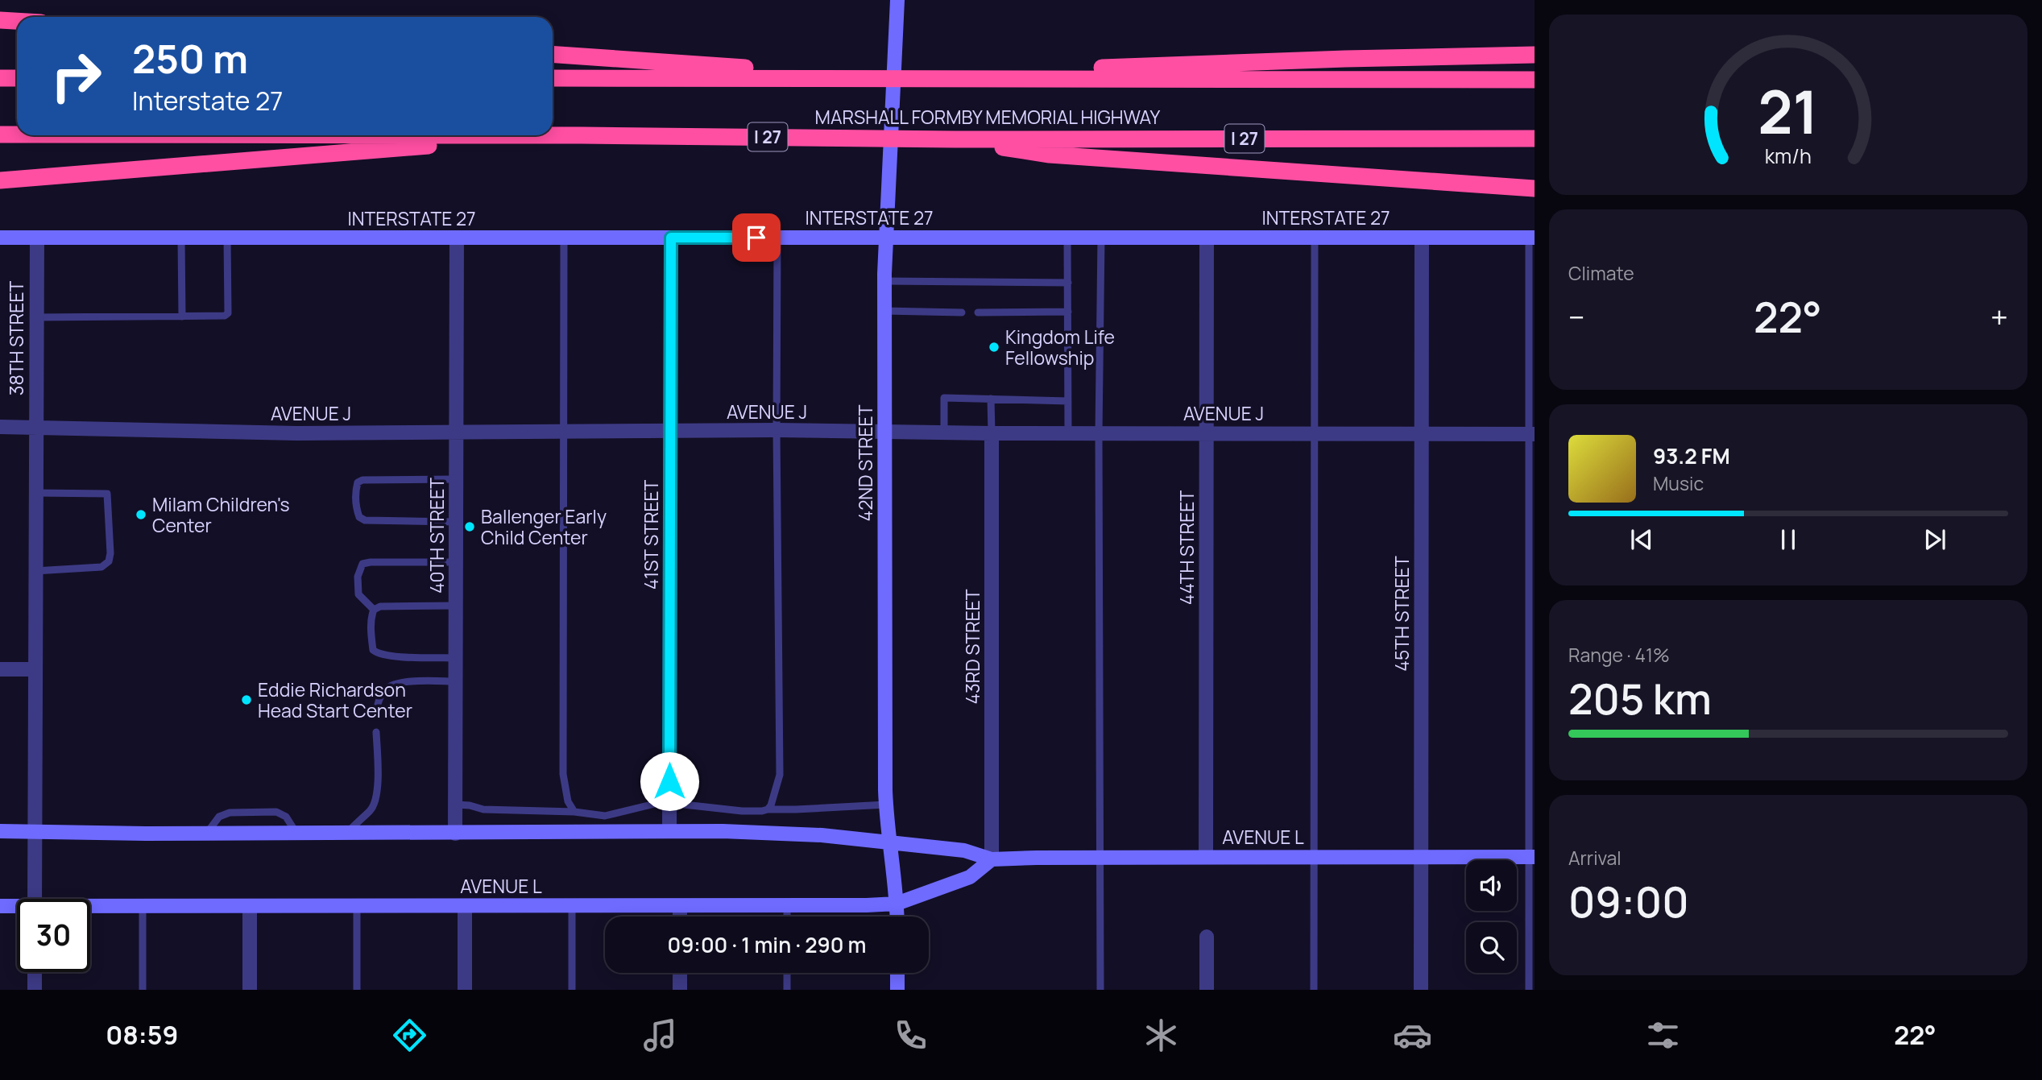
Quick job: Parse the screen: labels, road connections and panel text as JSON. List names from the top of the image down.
{
  "streets": {
    "highway": ["MARSHALL FORMBY MEMORIAL HIGHWAY", "I 27"],
    "street": [
      "INTERSTATE 27",
      "38TH STREET",
      "AVENUE J",
      "42ND STREET",
      "41ST STREET",
      "40TH STREET",
      "44TH STREET",
      "45TH STREET",
      "43RD STREET",
      "AVENUE L"
    ]
  },
  "crossings": [
    ["INTERSTATE 27", "38TH STREET"],
    ["INTERSTATE 27", "42ND STREET"],
    ["INTERSTATE 27", "41ST STREET"],
    ["INTERSTATE 27", "40TH STREET"],
    ["INTERSTATE 27", "44TH STREET"],
    ["INTERSTATE 27", "45TH STREET"],
    ["38TH STREET", "AVENUE J"],
    ["38TH STREET", "AVENUE L"],
    ["AVENUE J", "42ND STREET"],
    ["AVENUE J", "41ST STREET"],
    ["AVENUE J", "40TH STREET"],
    ["AVENUE J", "44TH STREET"],
    ["AVENUE J", "45TH STREET"],
    ["AVENUE J", "43RD STREET"],
    ["42ND STREET", "AVENUE L"],
    ["41ST STREET", "AVENUE L"],
    ["40TH STREET", "AVENUE L"],
    ["44TH STREET", "AVENUE L"],
    ["45TH STREET", "AVENUE L"],
    ["43RD STREET", "AVENUE L"]
  ],
  "places": [
    "Kingdom Life Fellowship",
    "Milam Children's Center",
    "Ballenger Early Child Center",
    "Eddie Richardson Head Start Center"
  ],
  "page": {
    "turn": ["250 m", "Interstate 27"],
    "tile": [
      "Climate",
      ["Range · 41%", "205 km"],
      ["Arrival", "09:00"]
    ],
    "heat": ["−", "22°", "+"],
    "song": ["93.2 FM", "Music"],
    "limit": "30",
    "trip": "09:00 · 1 min · 290 m",
    "tabs": ["08:59", "22°"],
    "gauge": ["21", "km/h"]
  }
}
